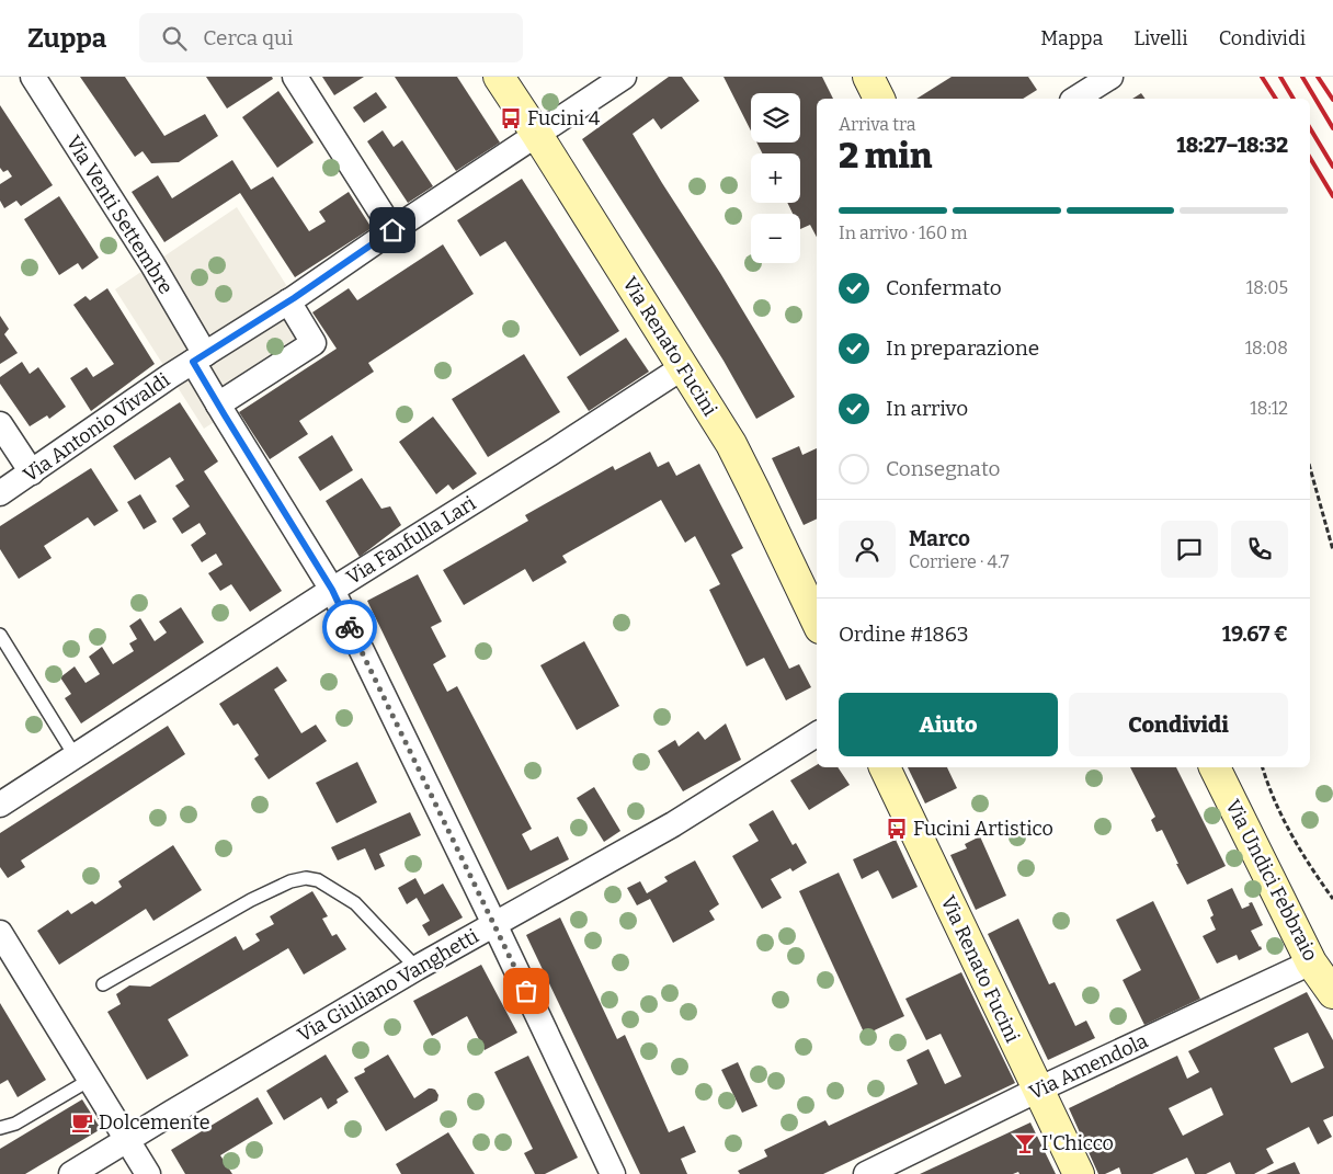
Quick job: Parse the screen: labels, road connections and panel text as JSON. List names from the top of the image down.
{
  "streets": {
    "main road": ["Via Renato Fucini", "Via Undici Febbraio"],
    "street": [
      "Via Venti Settembre",
      "Via Antonio Vivaldi",
      "Via Fanfulla Lari",
      "Via Giuliano Vanghetti",
      "Via Amendola"
    ]
  },
  "crossings": [
    ["Via Venti Settembre", "Via Antonio Vivaldi"],
    ["Via Venti Settembre", "Via Fanfulla Lari"],
    ["Via Venti Settembre", "Via Giuliano Vanghetti"],
    ["Via Renato Fucini", "Via Antonio Vivaldi"],
    ["Via Renato Fucini", "Via Fanfulla Lari"],
    ["Via Renato Fucini", "Via Amendola"],
    ["Via Undici Febbraio", "Via Amendola"]
  ],
  "places": {
    "bus stop": ["Fucini 4", "Fucini Artistico"],
    "cafe": ["Dolcemente"],
    "bar": ["I'Chicco"]
  },
  "page": {
    "header": "Zuppa",
    "search": "Cerca qui",
    "nav": ["Mappa", "Livelli", "Condividi"],
    "map_buttons": ["+", "−"],
    "heading": ["2 min", "Arriva tra", "18:27–18:32"],
    "panel": [
      "Marco",
      "Corriere · 4.7",
      "Ordine #1863",
      "19.67 €"
    ],
    "bar": "In arrivo · 160 m",
    "list": [
      ["Confermato", "18:05"],
      ["In preparazione", "18:08"],
      ["In arrivo", "18:12"],
      "Consegnato"
    ],
    "buttons": ["Aiuto", "Condividi"]
  }
}
